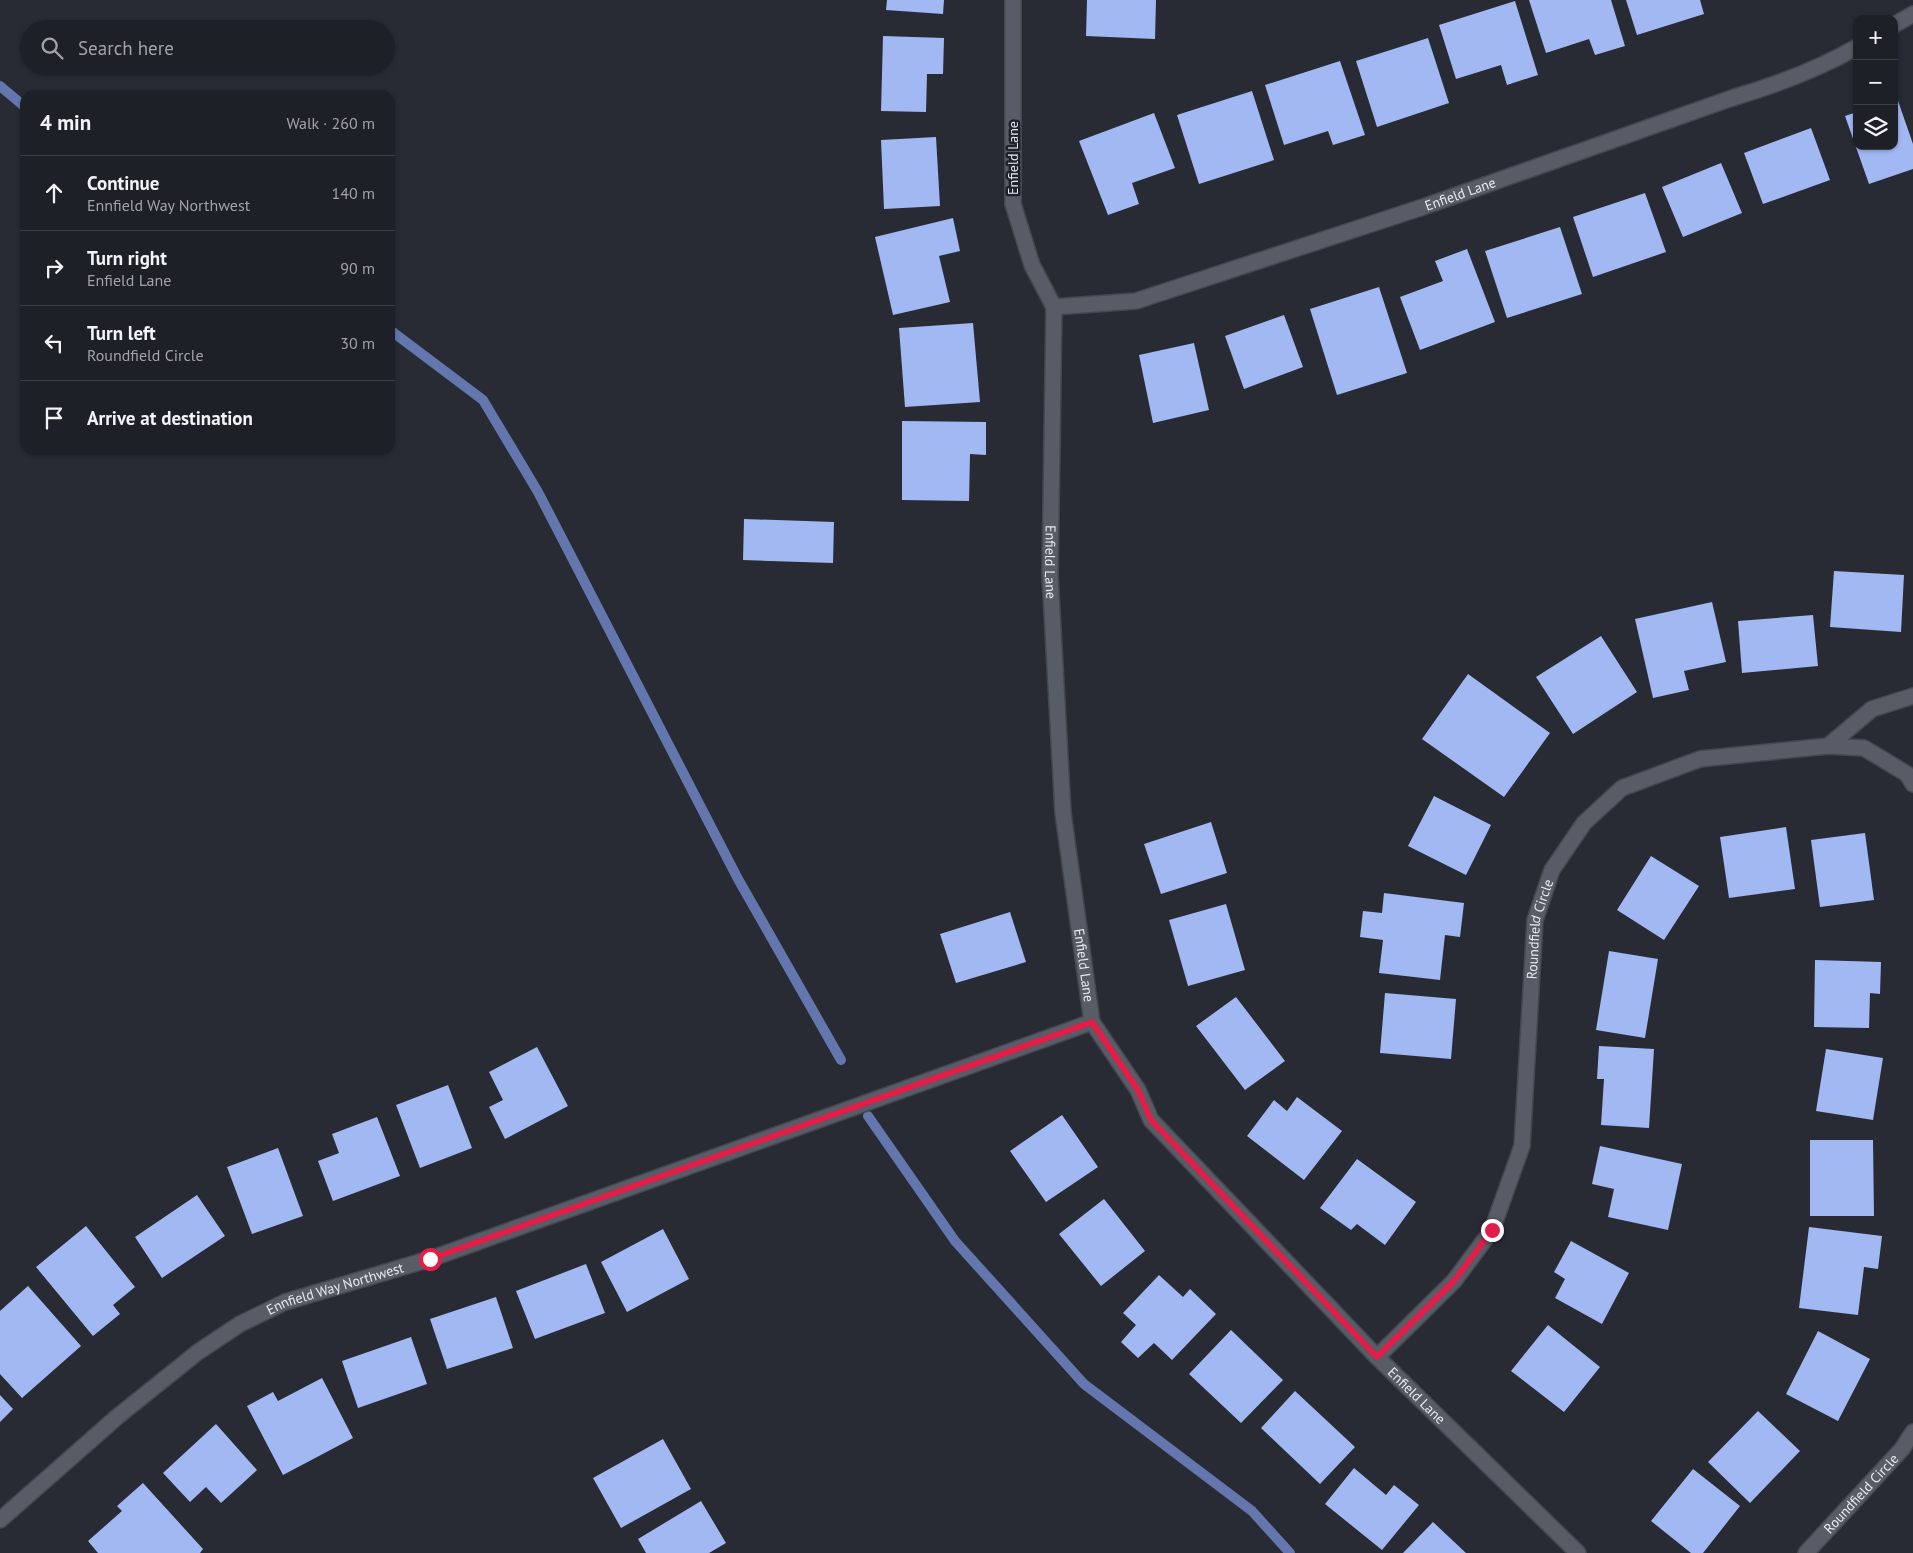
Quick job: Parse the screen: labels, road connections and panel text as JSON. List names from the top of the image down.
{
  "streets": {
    "street": ["Enfield Lane", "Roundfield Circle", "Ennfield Way Northwest"]
  },
  "crossings": [
    ["Enfield Lane", "Roundfield Circle"],
    ["Enfield Lane", "Ennfield Way Northwest"]
  ],
  "page": {
    "map_buttons": ["+", "−"],
    "search": "Search here",
    "heading": ["4 min", "Walk · 260 m"],
    "list": [
      ["Continue", "Ennfield Way Northwest", "140 m"],
      ["Turn right", "Enfield Lane", "90 m"],
      ["Turn left", "Roundfield Circle", "30 m"],
      "Arrive at destination"
    ]
  }
}
